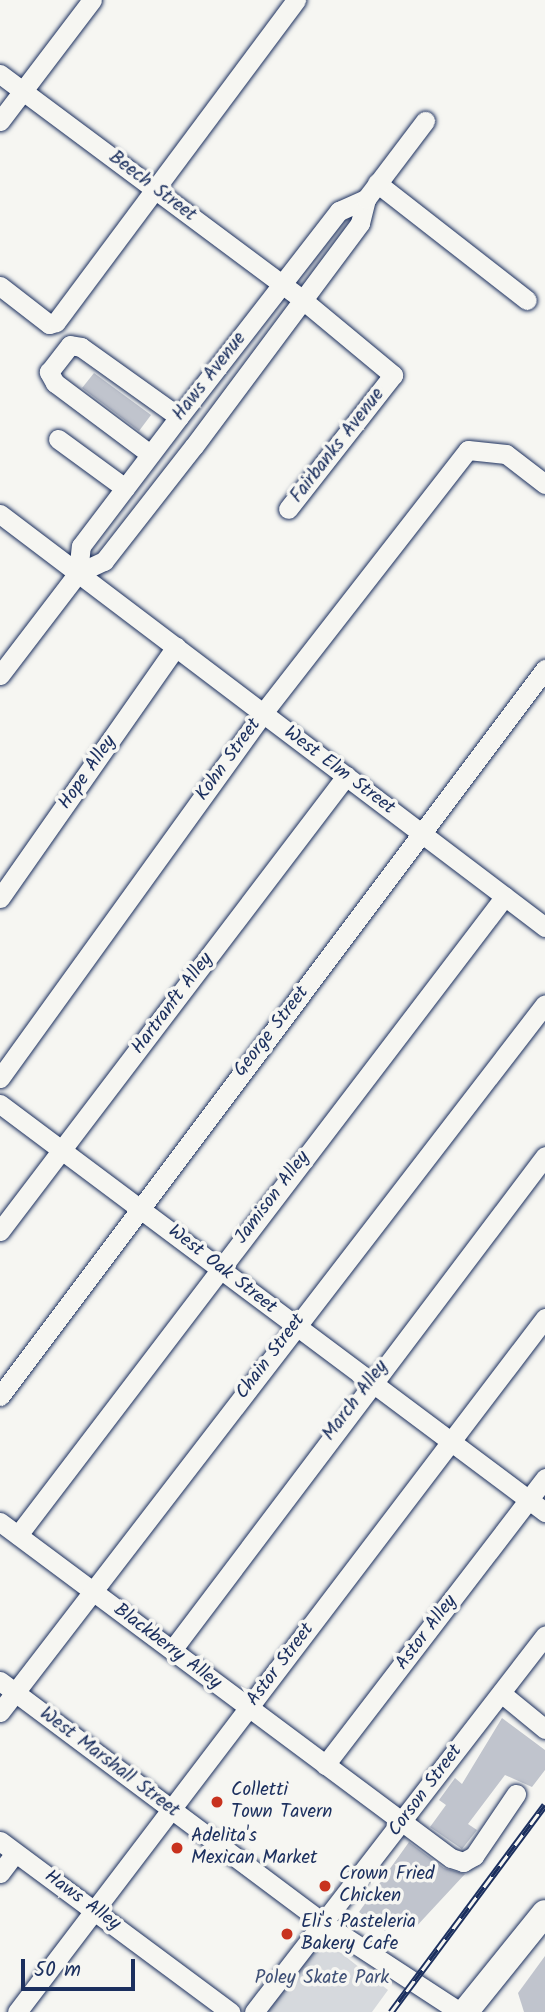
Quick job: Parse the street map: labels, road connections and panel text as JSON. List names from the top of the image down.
{
  "streets": {
    "street": [
      "Beech Street",
      "Haws Avenue",
      "Fairbanks Avenue",
      "Kohn Street",
      "West Elm Street",
      "Hope Alley",
      "Hartranft Alley",
      "George Street",
      "Jamison Alley",
      "West Oak Street",
      "Chain Street",
      "March Alley",
      "Astor Alley",
      "Blackberry Alley",
      "Astor Street",
      "West Marshall Street",
      "Corson Street",
      "Haws Alley"
    ]
  },
  "crossings": [
    ["Beech Street", "Haws Avenue"],
    ["Beech Street", "Fairbanks Avenue"],
    ["Haws Avenue", "Fairbanks Avenue"],
    ["Haws Avenue", "West Elm Street"],
    ["Kohn Street", "West Elm Street"],
    ["West Elm Street", "Hope Alley"],
    ["West Elm Street", "Hartranft Alley"],
    ["West Elm Street", "George Street"],
    ["West Elm Street", "Jamison Alley"],
    ["Hartranft Alley", "West Oak Street"],
    ["George Street", "West Oak Street"],
    ["Jamison Alley", "West Oak Street"],
    ["Jamison Alley", "Blackberry Alley"],
    ["West Oak Street", "Chain Street"],
    ["West Oak Street", "March Alley"],
    ["West Oak Street", "Astor Alley"],
    ["West Oak Street", "Astor Street"],
    ["Chain Street", "Blackberry Alley"],
    ["Chain Street", "West Marshall Street"],
    ["March Alley", "Blackberry Alley"],
    ["Astor Alley", "Blackberry Alley"],
    ["Blackberry Alley", "Astor Street"],
    ["Blackberry Alley", "Corson Street"],
    ["Astor Street", "West Marshall Street"],
    ["Astor Street", "Haws Alley"],
    ["West Marshall Street", "Corson Street"]
  ],
  "parks": ["Poley Skate Park"],
  "places": [
    "Colletti Town Tavern",
    "Adelita's Mexican Market",
    "Crown Fried Chicken",
    "Eli's Pasteleria Bakery Cafe"
  ],
  "scale_bar": "50 m"
}
